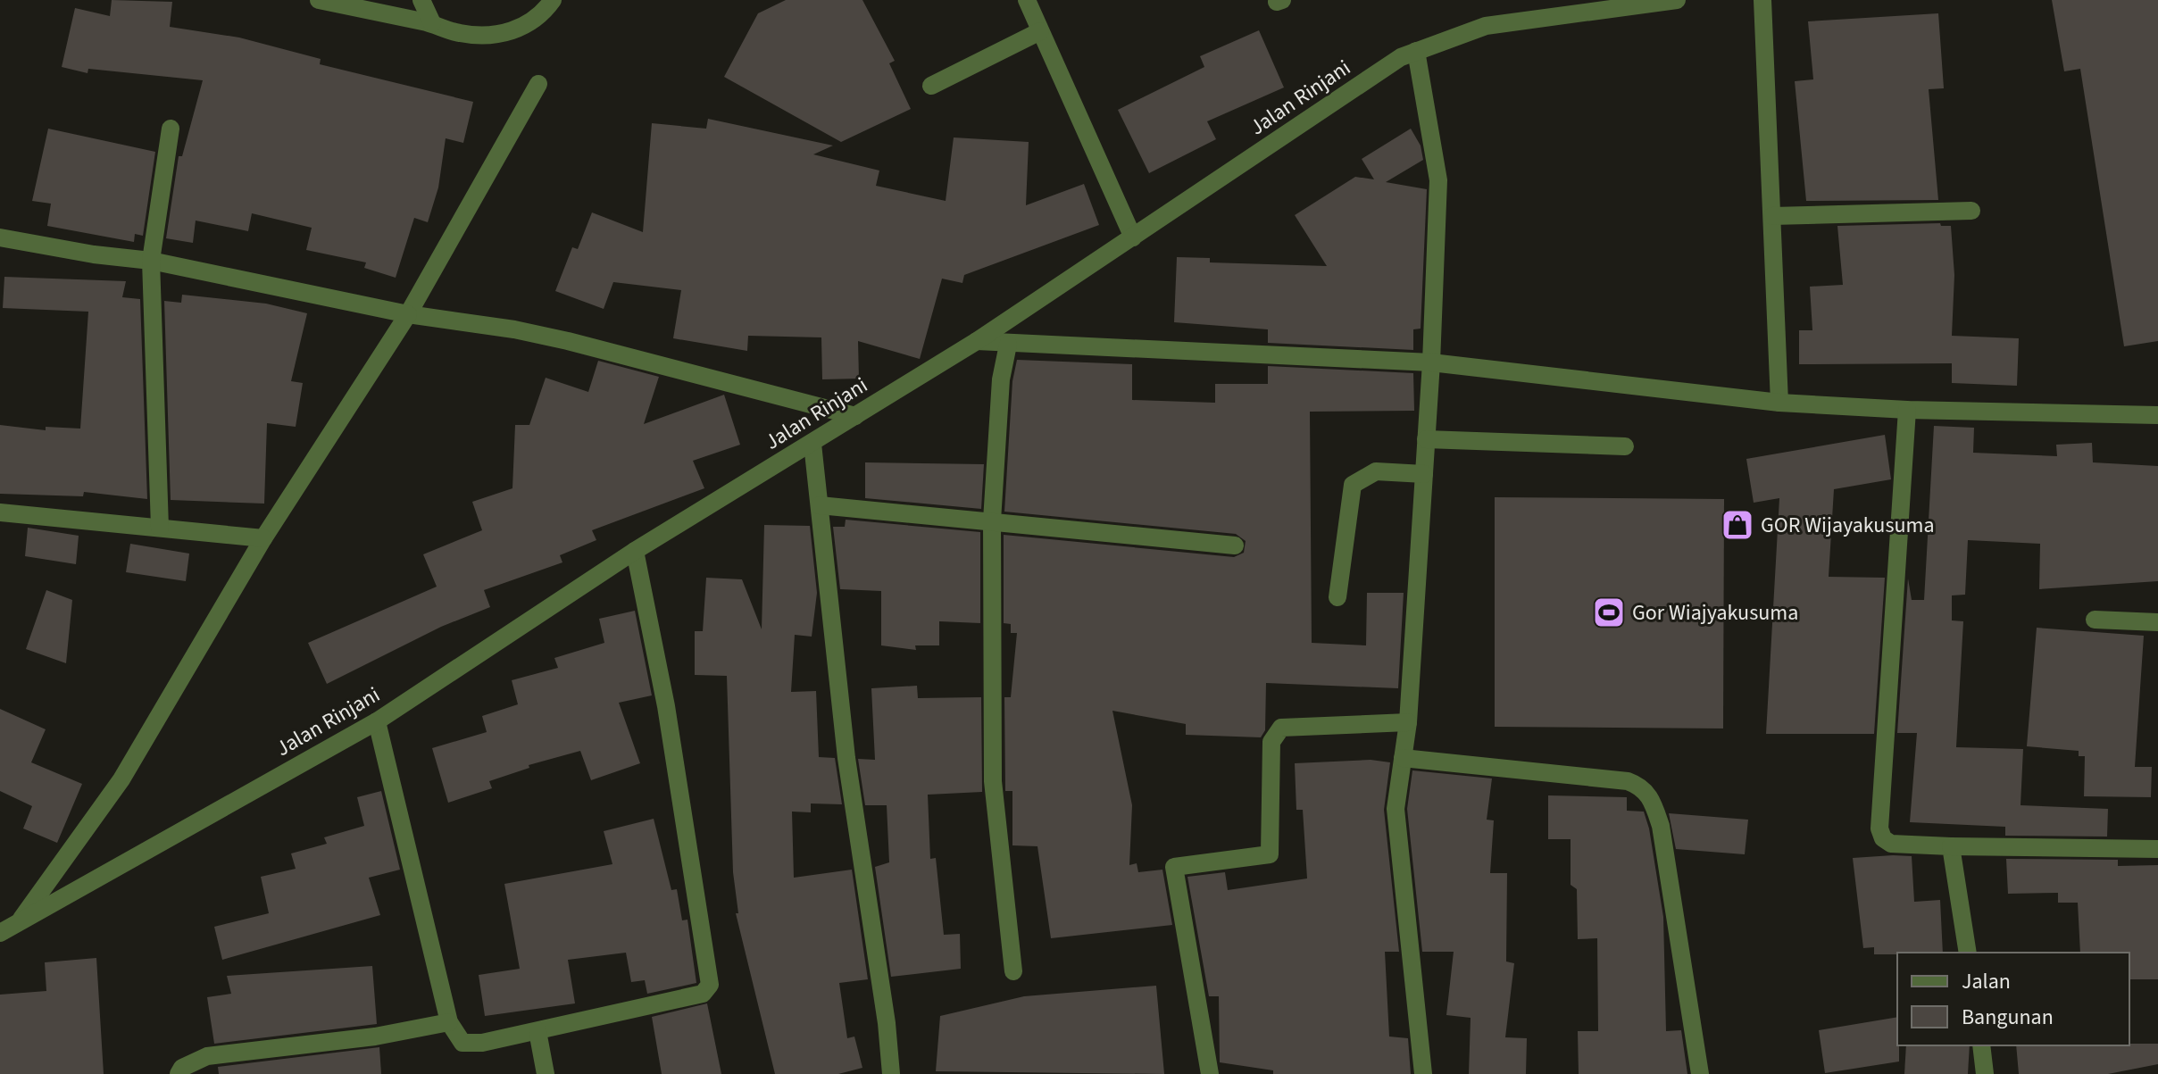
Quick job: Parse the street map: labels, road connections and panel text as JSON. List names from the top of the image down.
{
  "streets": {
    "street": ["Jalan Rinjani"]
  },
  "places": {
    "shop": ["GOR Wijayakusuma"],
    "sports": ["Gor Wiajyakusuma"]
  },
  "legend": ["Jalan", "Bangunan"]
}
